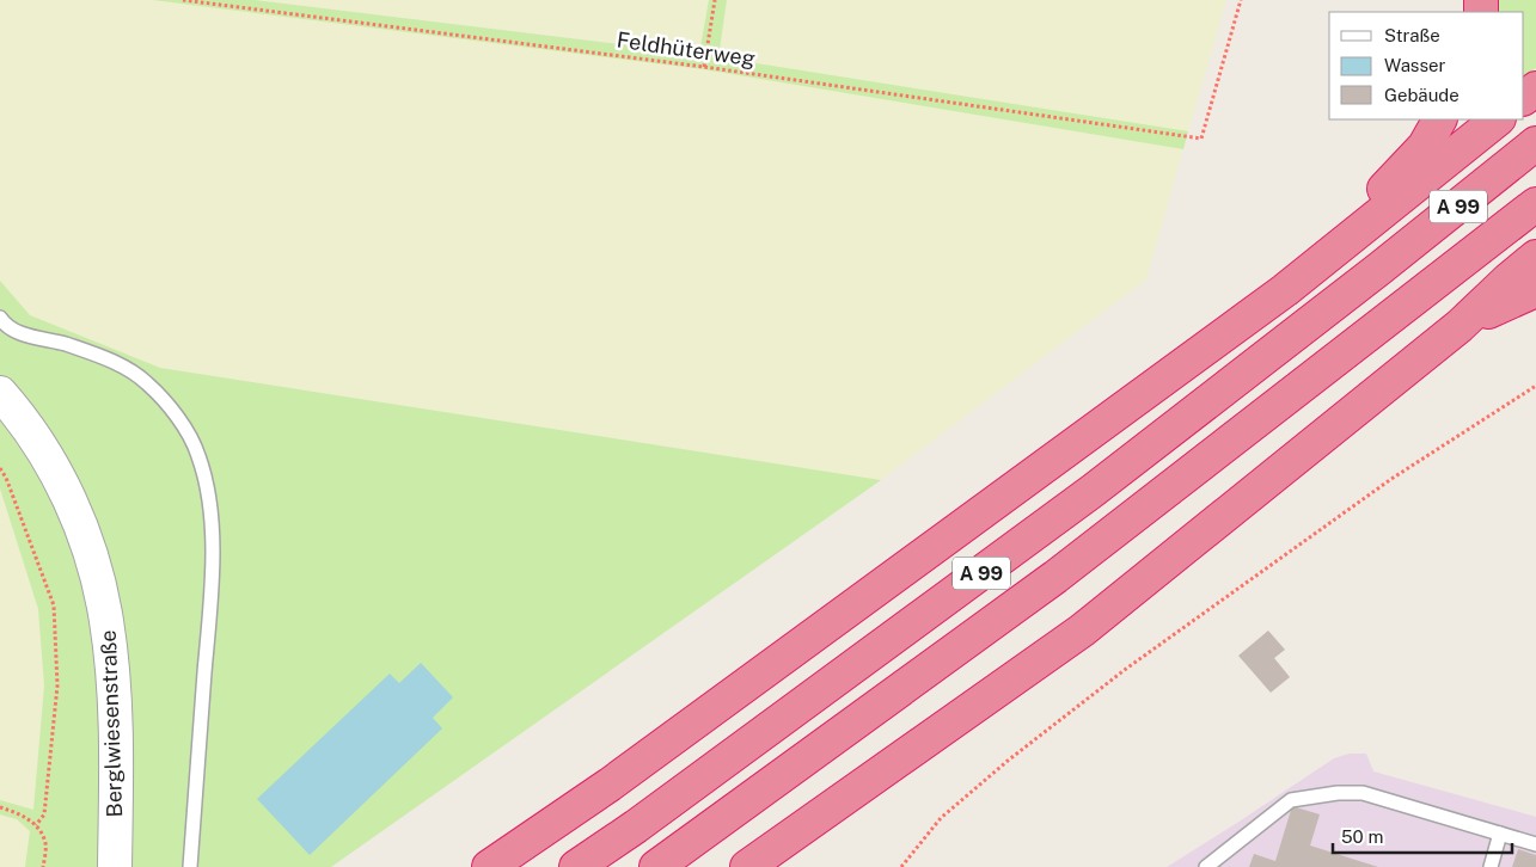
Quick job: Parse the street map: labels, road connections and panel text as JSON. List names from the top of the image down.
{
  "streets": {
    "highway": ["A 99"],
    "street": ["Berglwiesenstraße"],
    "path": ["Feldhüterweg"]
  },
  "legend": ["Straße", "Wasser", "Gebäude"],
  "scale_bar": "50 m"
}
